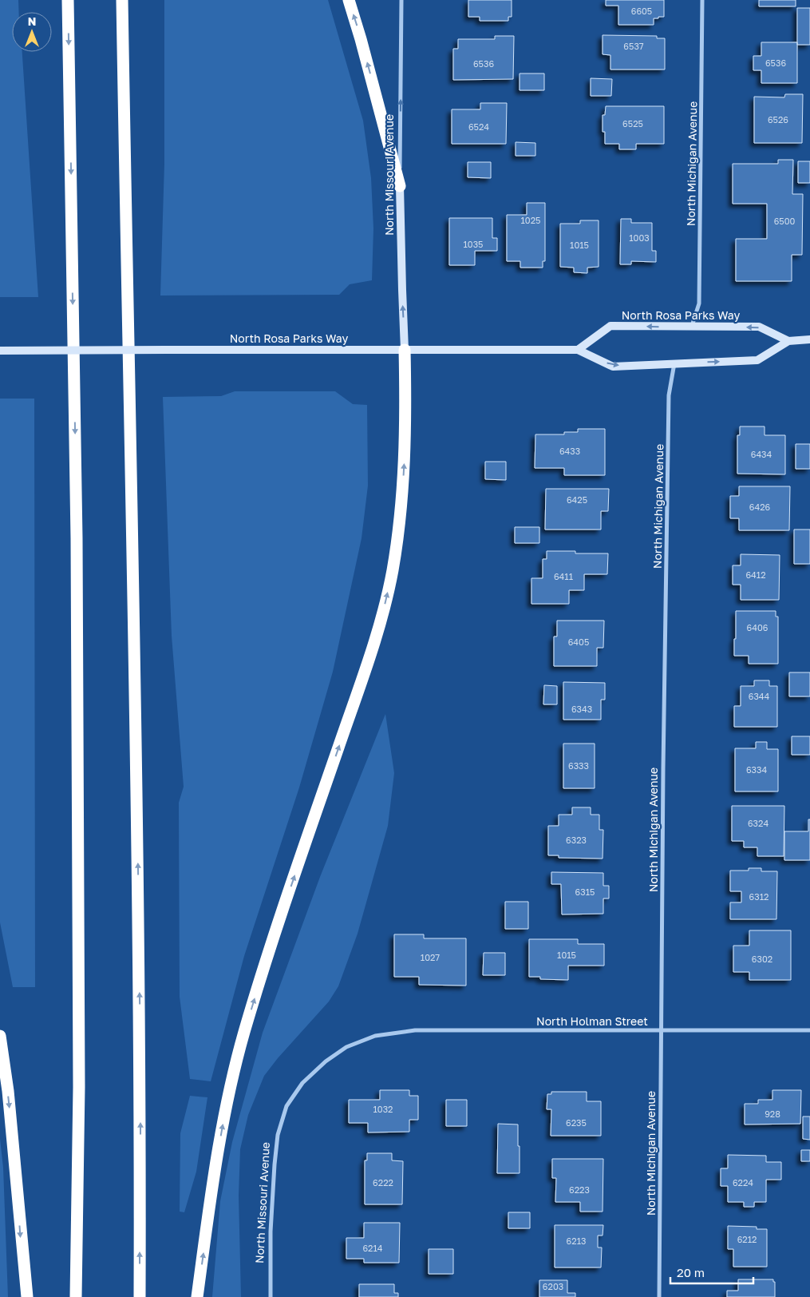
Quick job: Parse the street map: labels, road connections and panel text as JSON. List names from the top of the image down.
{
  "streets": {
    "street": [
      "North Michigan Avenue",
      "North Missouri Avenue",
      "North Rosa Parks Way",
      "North Holman Street"
    ]
  },
  "crossings": [
    ["North Michigan Avenue", "North Rosa Parks Way"],
    ["North Michigan Avenue", "North Holman Street"],
    ["North Missouri Avenue", "North Rosa Parks Way"],
    ["North Missouri Avenue", "North Holman Street"]
  ],
  "one_way": ["North Missouri Avenue"],
  "house_numbers": [
    "6605",
    "6537",
    "6536",
    "6536",
    "6526",
    "6525",
    "6524",
    "1025",
    "6500",
    "1003",
    "1035",
    "1015",
    "6433",
    "6434",
    "6425",
    "6426",
    "6412",
    "6411",
    "6406",
    "6405",
    "6344",
    "6343",
    "6333",
    "6334",
    "6324",
    "6323",
    "6315",
    "6312",
    "1015",
    "1027",
    "6302",
    "1032",
    "928",
    "6235",
    "6222",
    "6224",
    "6223",
    "6212",
    "6213",
    "6214",
    "6203"
  ],
  "scale_bar": "20 m",
  "north": "top"
}
